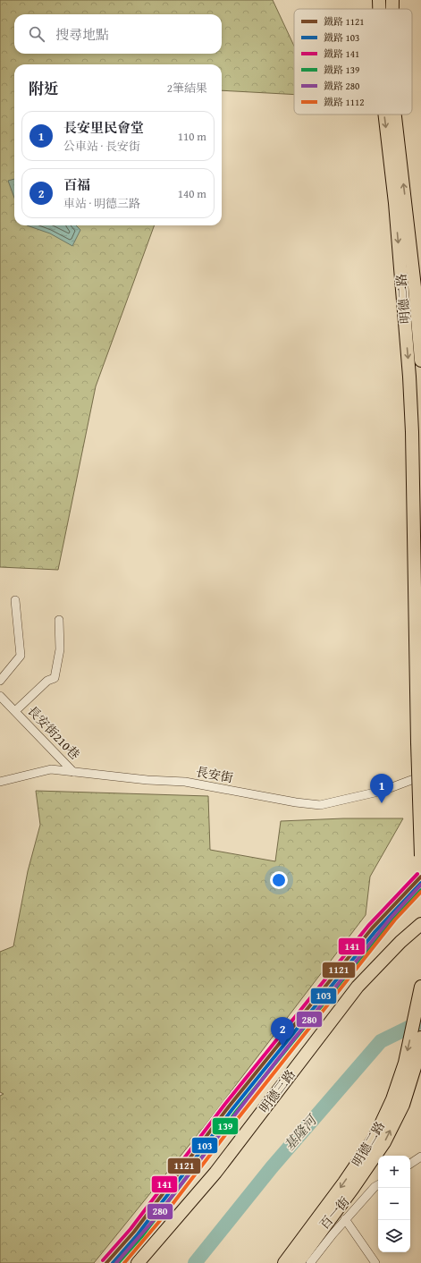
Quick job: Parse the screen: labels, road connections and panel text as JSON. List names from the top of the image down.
{
  "streets": {
    "main road": ["明德二路", "明德三路"],
    "street": ["長安街210巷", "長安街", "百一街"]
  },
  "crossings": [
    ["長安街210巷", "長安街"]
  ],
  "water": ["基隆河"],
  "lines": [
    "rail line 141",
    "rail line 1121",
    "rail line 103",
    "rail line 280",
    "rail line 139",
    "rail line 1112"
  ],
  "legend": [
    "鐵路 1121",
    "鐵路 103",
    "鐵路 141",
    "鐵路 139",
    "鐵路 280",
    "鐵路 1112"
  ],
  "page": {
    "search": "搜尋地點",
    "heading": ["附近", "2筆結果"],
    "list": [
      {
        "mark": "1",
        "name": "長安里民會堂",
        "note": "公車站 · 長安街",
        "value": "110 m"
      },
      {
        "mark": "2",
        "name": "百福",
        "note": "車站 · 明德三路",
        "value": "140 m"
      }
    ],
    "pins": ["1", "2"],
    "map_buttons": ["+", "−"]
  }
}
